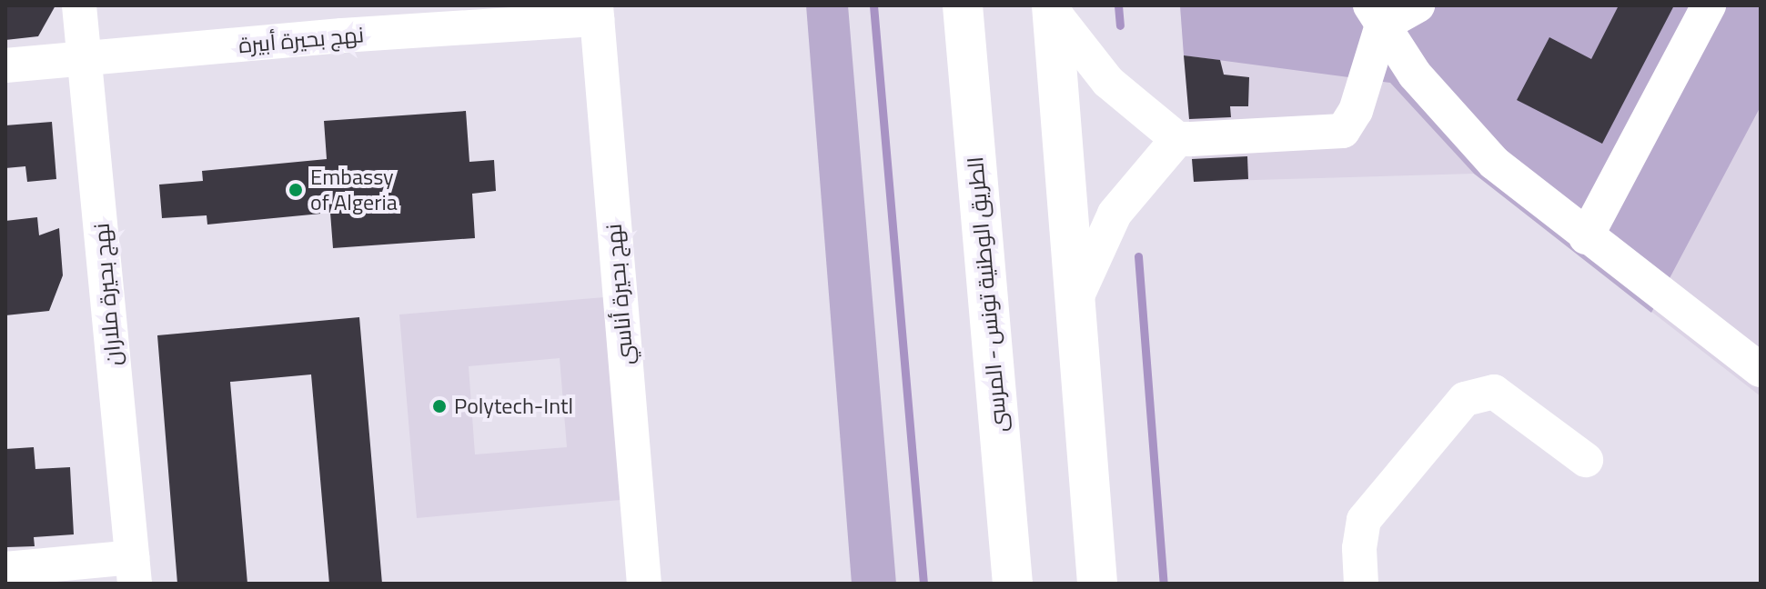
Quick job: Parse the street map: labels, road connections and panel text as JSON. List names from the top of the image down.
{
  "streets": {
    "highway": ["الطريق الوطنية تونس - المرسى"],
    "street": ["نهج بحيرة أبيرة", "نهج بحيرة ملاران", "نهج بحيرة أناسي"]
  },
  "crossings": [
    ["نهج بحيرة أبيرة", "نهج بحيرة ملاران"],
    ["نهج بحيرة أبيرة", "نهج بحيرة أناسي"]
  ],
  "places": ["Embassy of Algeria", "Polytech-Intl"]
}
